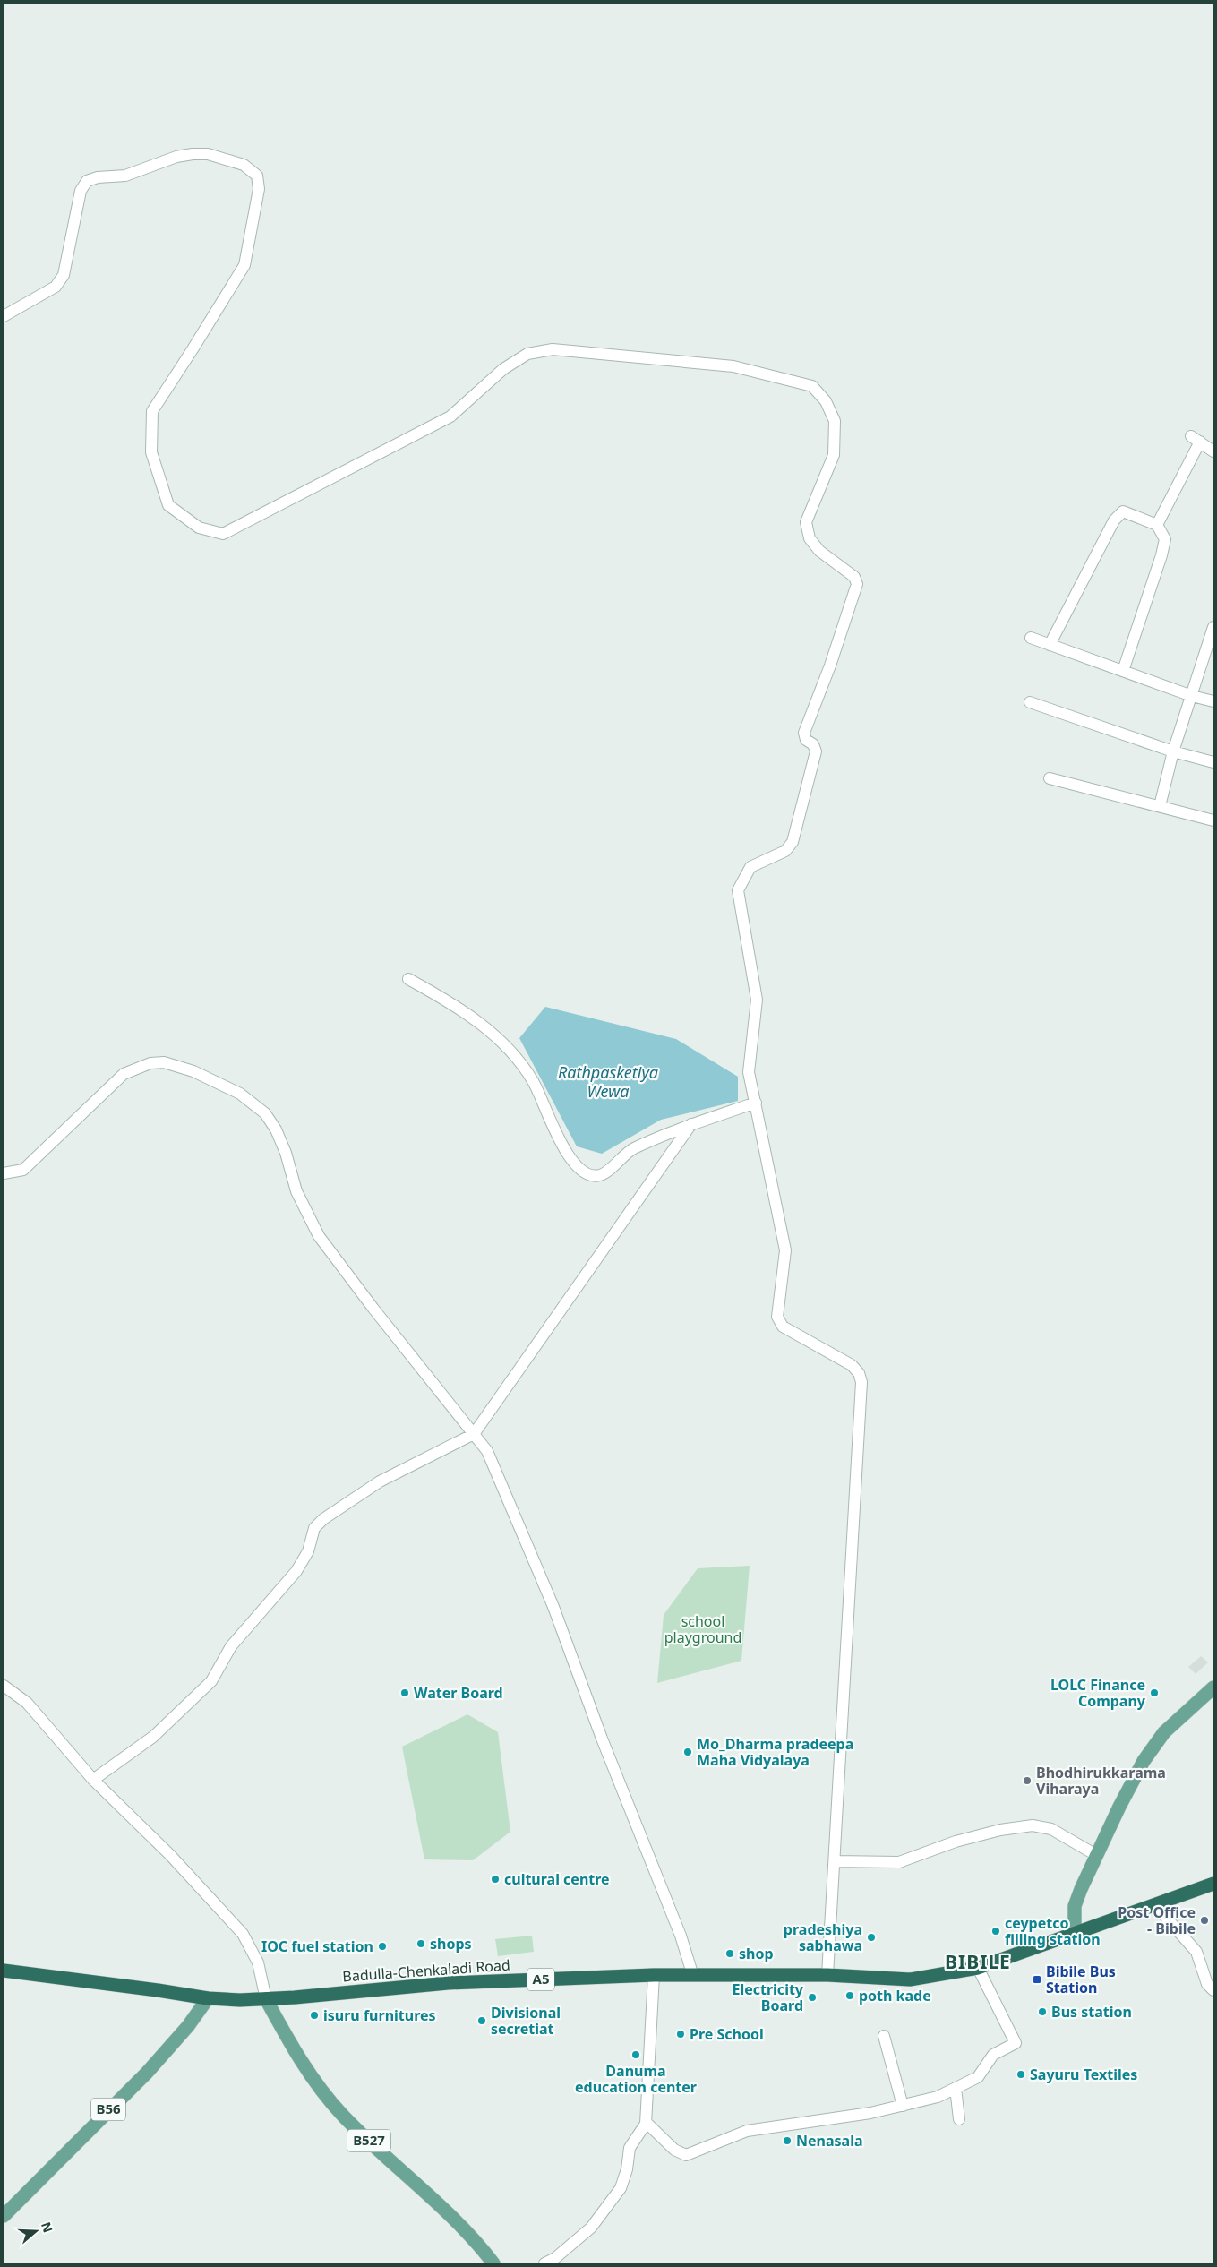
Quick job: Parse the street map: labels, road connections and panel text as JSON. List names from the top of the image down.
{
  "streets": {
    "highway": ["Badulla-Chenkaladi Road", "A5"],
    "main road": ["B56", "B527"]
  },
  "crossings": [
    ["Badulla-Chenkaladi Road", "B56"],
    ["Badulla-Chenkaladi Road", "B527"]
  ],
  "districts": ["BIBILE"],
  "water": ["Rathpasketiya Wewa"],
  "parks": ["school playground"],
  "places": {
    "other": [
      "Water Board",
      "LOLC Finance Company",
      "Mo_Dharma pradeepa Maha Vidyalaya",
      "Bhodhirukkarama Viharaya",
      "cultural centre",
      "Post Office - Bibile",
      "ceypetco filling station",
      "pradeshiya sabhawa",
      "shops",
      "IOC fuel station",
      "shop",
      "poth kade",
      "Electricity Board",
      "Bus station",
      "isuru furnitures",
      "Divisional secretiat",
      "Pre School",
      "Danuma education center",
      "Sayuru Textiles",
      "Nenasala"
    ],
    "transit": ["Bibile Bus Station"]
  },
  "north": "right"
}
